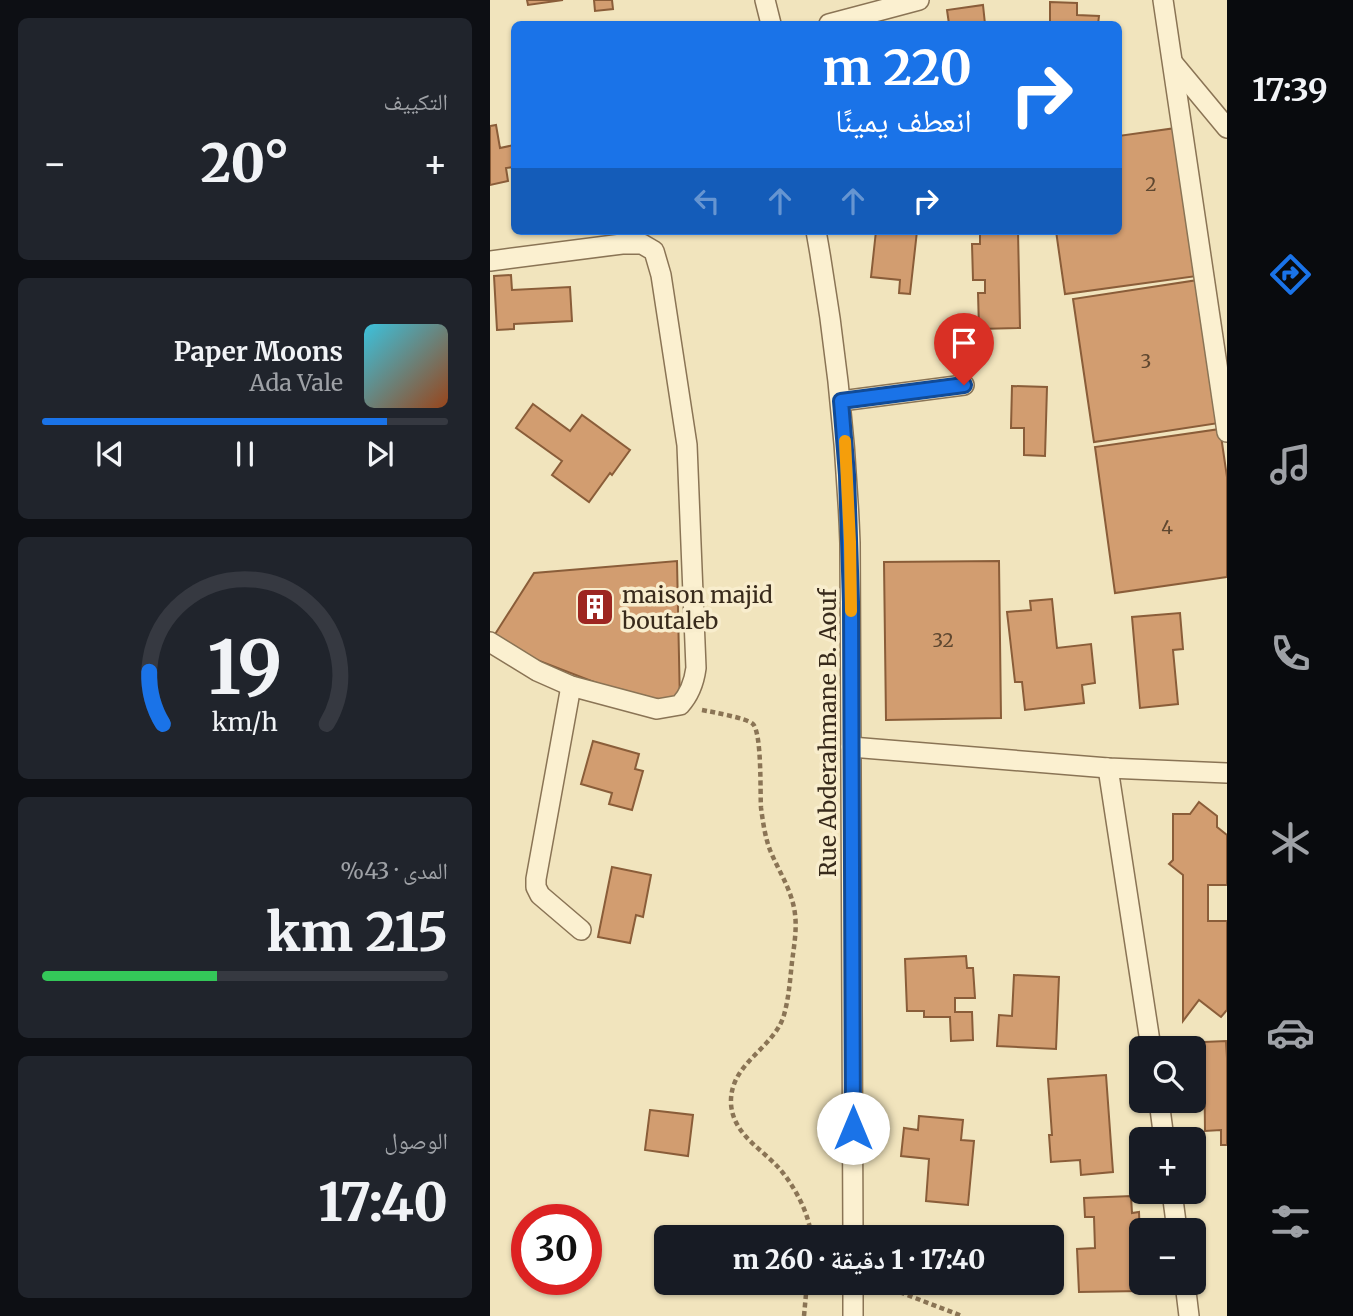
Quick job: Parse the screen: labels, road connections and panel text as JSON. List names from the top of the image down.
{
  "streets": {
    "street": ["Rue Abderahmane B. Aouf"]
  },
  "places": {
    "building": ["maison majid boutaleb"]
  },
  "house_numbers": [
    "2",
    "3",
    "4",
    "32"
  ],
  "page": {
    "tabs": "17:39",
    "tile": [
      "التكييف",
      ["المدى · 43%", "215 km"],
      ["الوصول", "17:40"]
    ],
    "turn": ["220 m", "انعطف يمينًا"],
    "heat": ["−", "20°", "+"],
    "song": ["Paper Moons", "Ada Vale"],
    "map_buttons": ["+", "−"],
    "limit": "30",
    "trip": "17:40 · 1 دقيقة · 260 m",
    "gauge": ["19", "km/h"]
  }
}
